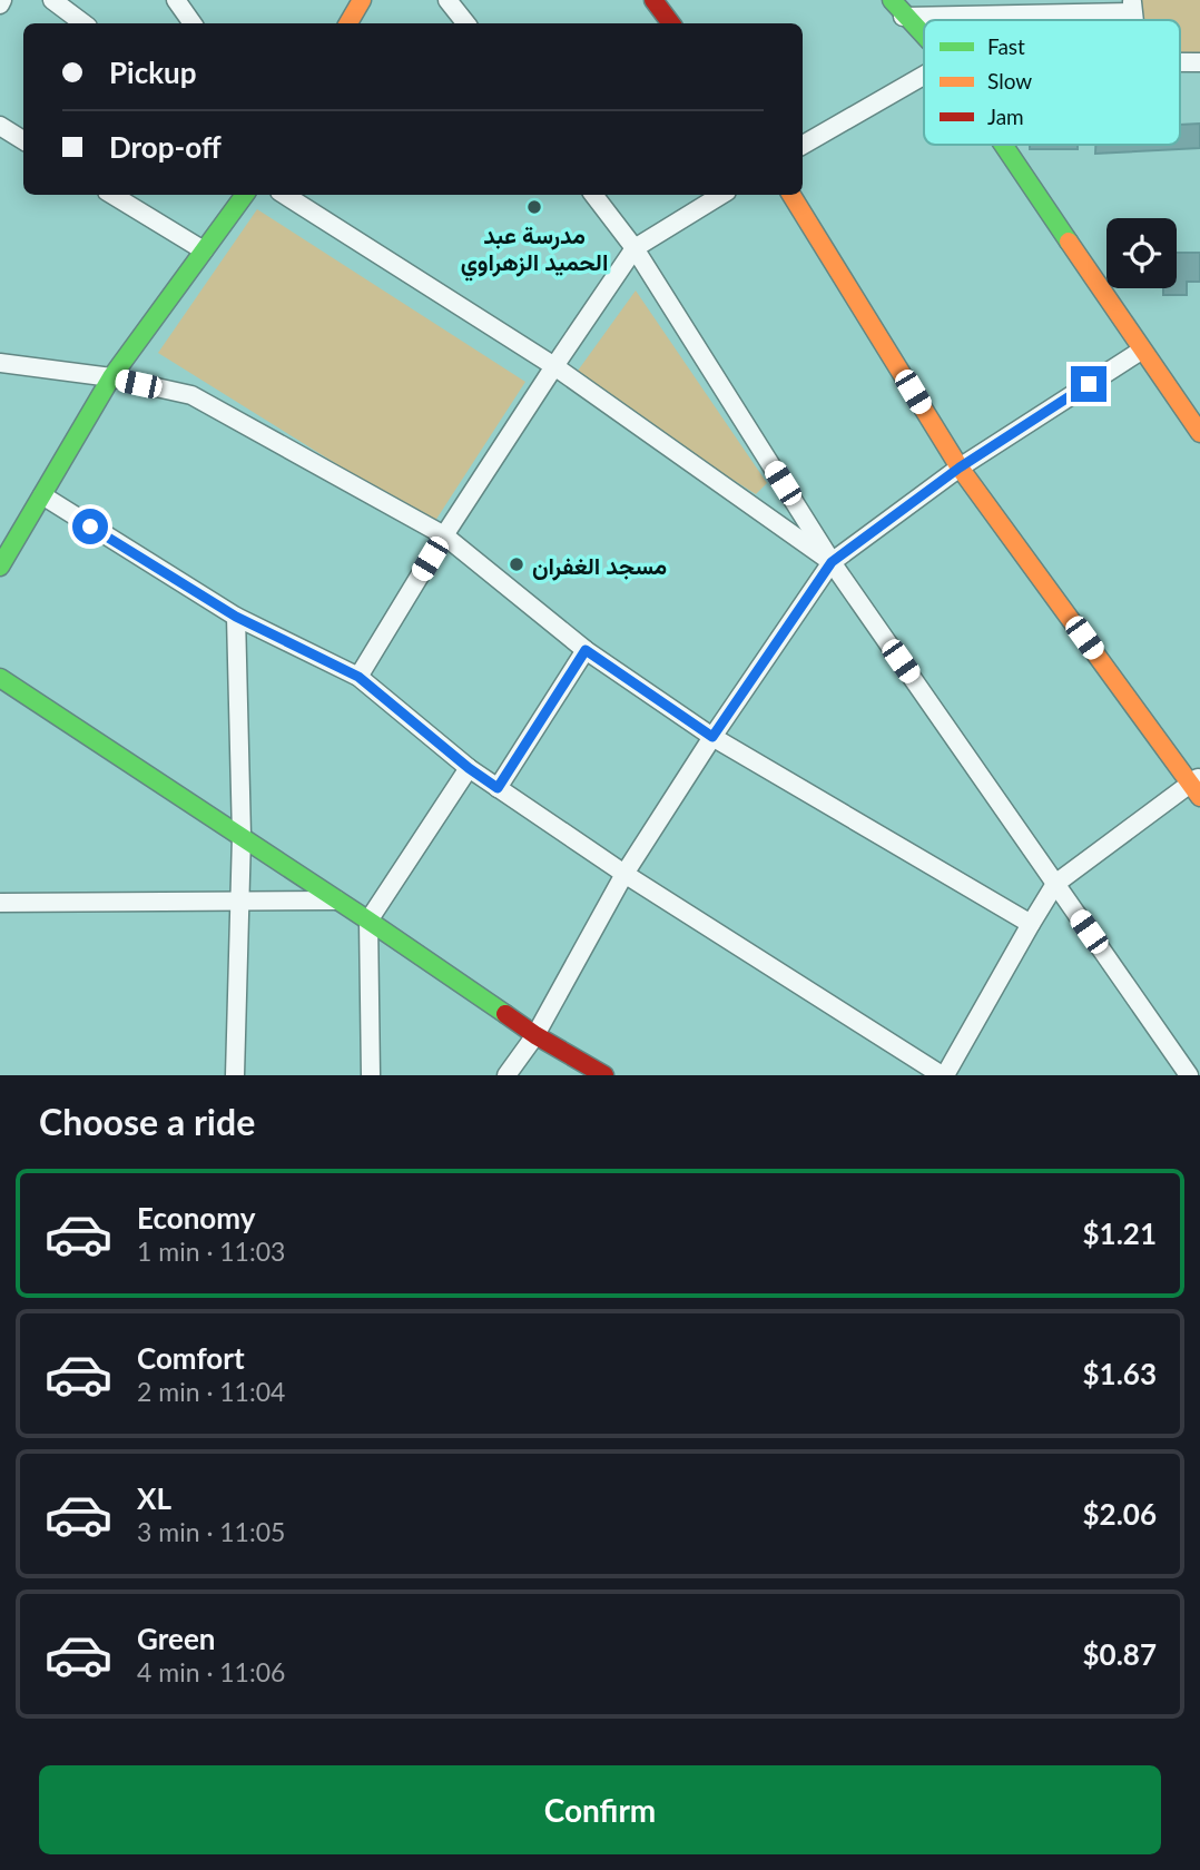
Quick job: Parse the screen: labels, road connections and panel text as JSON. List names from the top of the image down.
{
  "places": ["مدرسة عبد الحميد الزهراوي", "مسجد الغفران"],
  "legend": ["Fast", "Slow", "Jam"],
  "page": {
    "banner": ["Pickup", "Drop-off"],
    "heading": "Choose a ride",
    "list": [
      {
        "name": "Economy",
        "note": "1 min · 11:03",
        "value": "$1.21"
      },
      {
        "name": "Comfort",
        "note": "2 min · 11:04",
        "value": "$1.63"
      },
      {
        "name": "XL",
        "note": "3 min · 11:05",
        "value": "$2.06"
      },
      {
        "name": "Green",
        "note": "4 min · 11:06",
        "value": "$0.87"
      }
    ],
    "buttons": "Confirm"
  }
}
